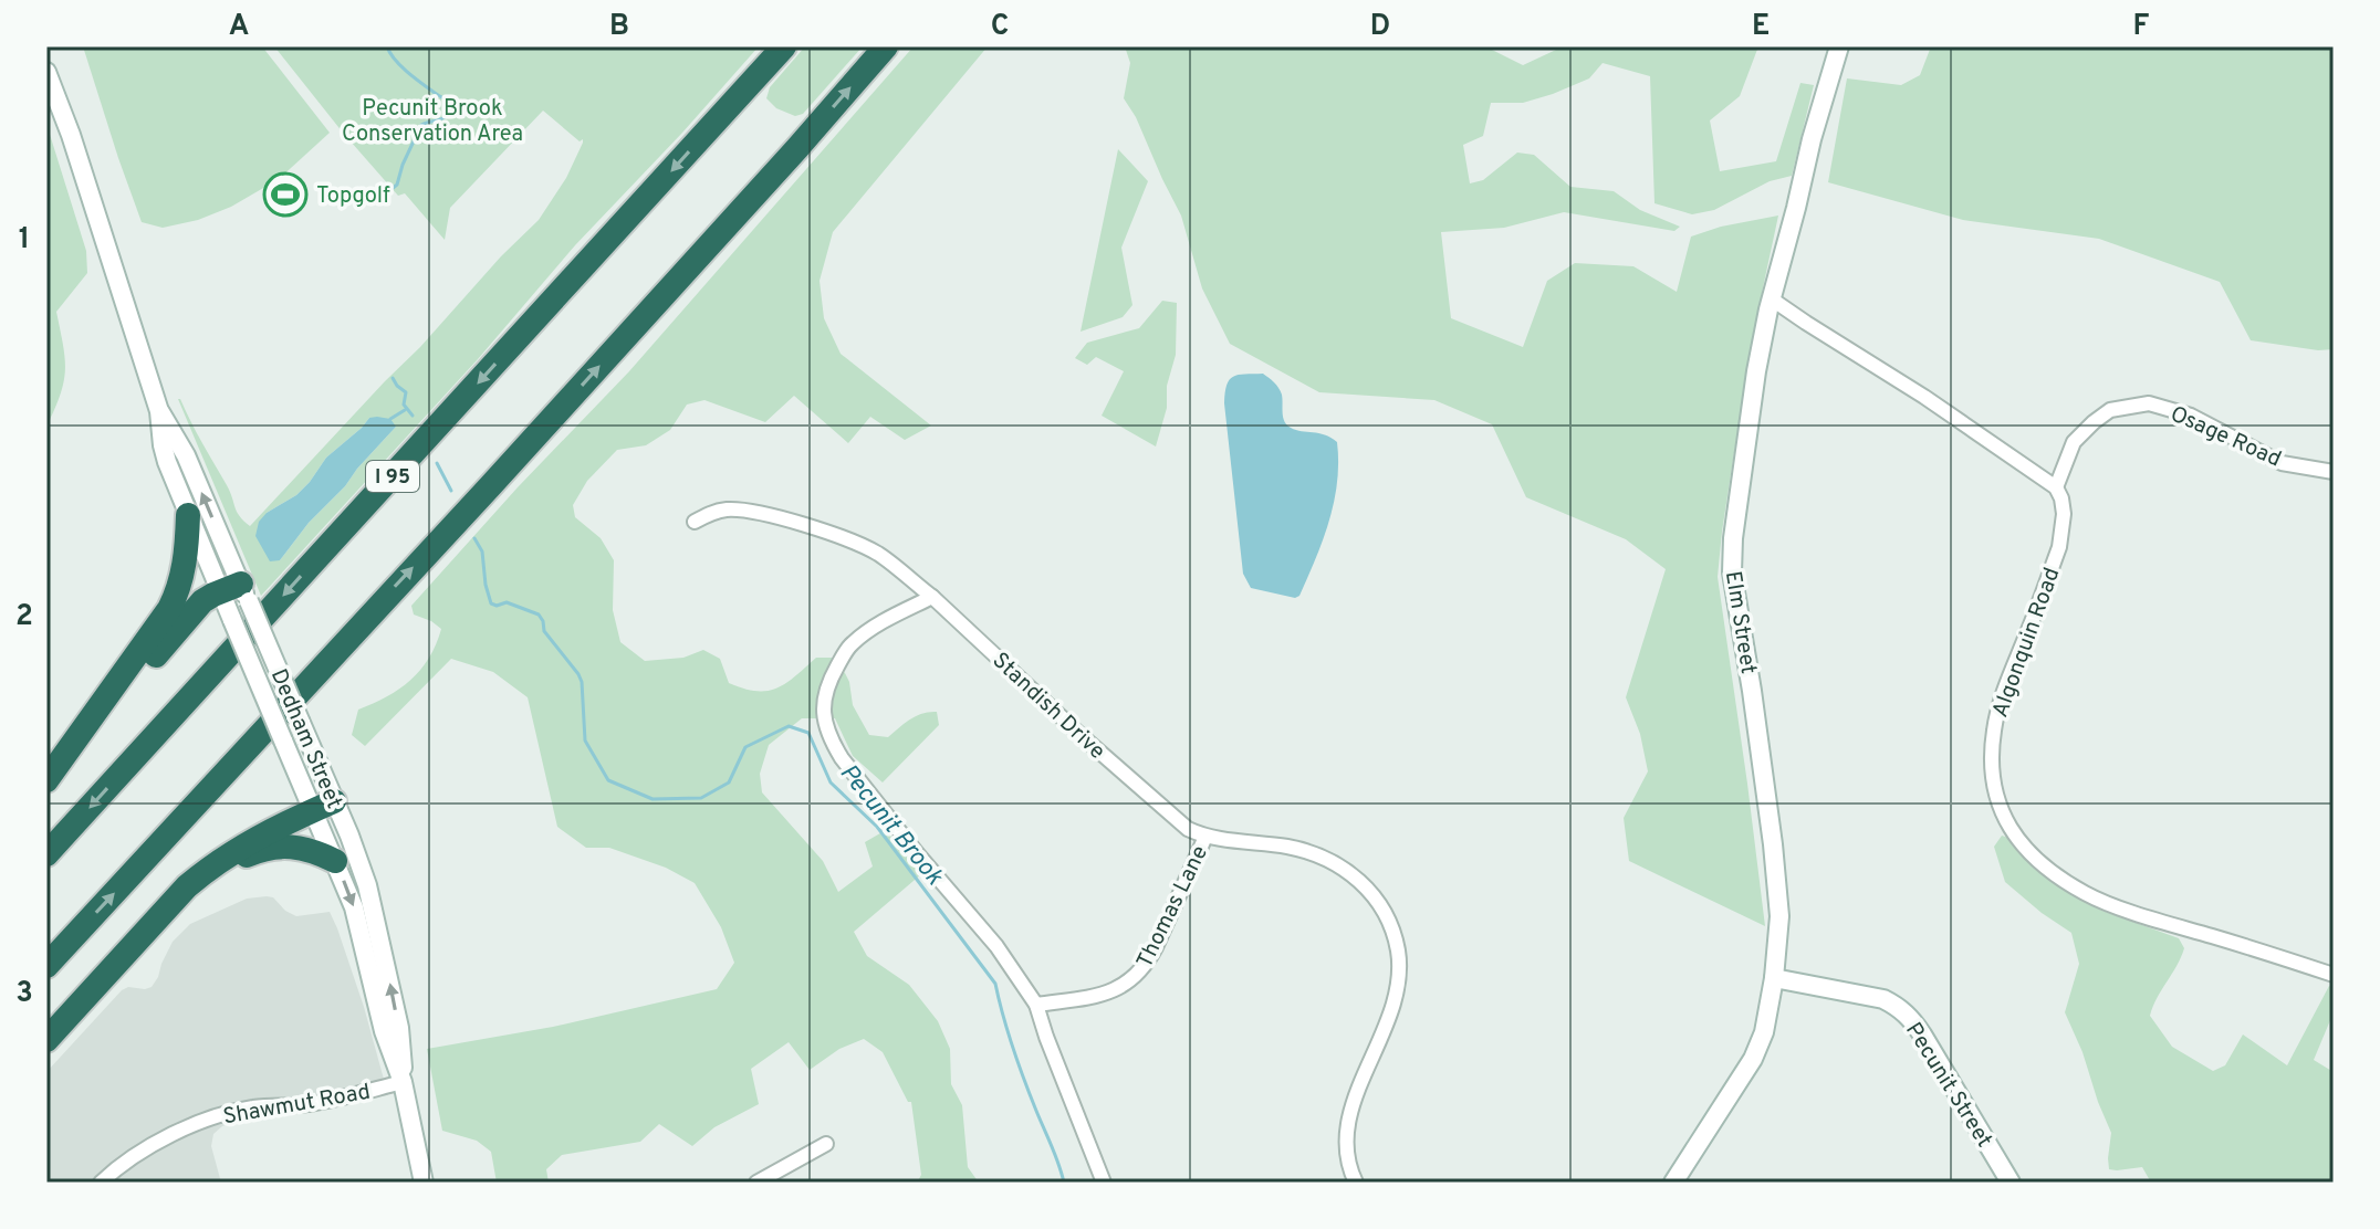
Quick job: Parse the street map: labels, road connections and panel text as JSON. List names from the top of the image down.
{
  "streets": {
    "highway": ["I 95"],
    "main road": ["Elm Street", "Dedham Street", "Pecunit Street"],
    "street": [
      "Osage Road",
      "Algonquin Road",
      "Standish Drive",
      "Thomas Lane",
      "Shawmut Road"
    ]
  },
  "crossings": [
    ["Osage Road", "Algonquin Road"],
    ["Elm Street", "Pecunit Street"],
    ["Standish Drive", "Thomas Lane"],
    ["Dedham Street", "Shawmut Road"]
  ],
  "water": ["Pecunit Brook"],
  "parks": ["Pecunit Brook Conservation Area"],
  "places": {
    "sports": ["Topgolf"]
  },
  "grid": {
    "columns": [
      "A",
      "B",
      "C",
      "D",
      "E",
      "F"
    ],
    "rows": ["1", "2", "3"]
  }
}
